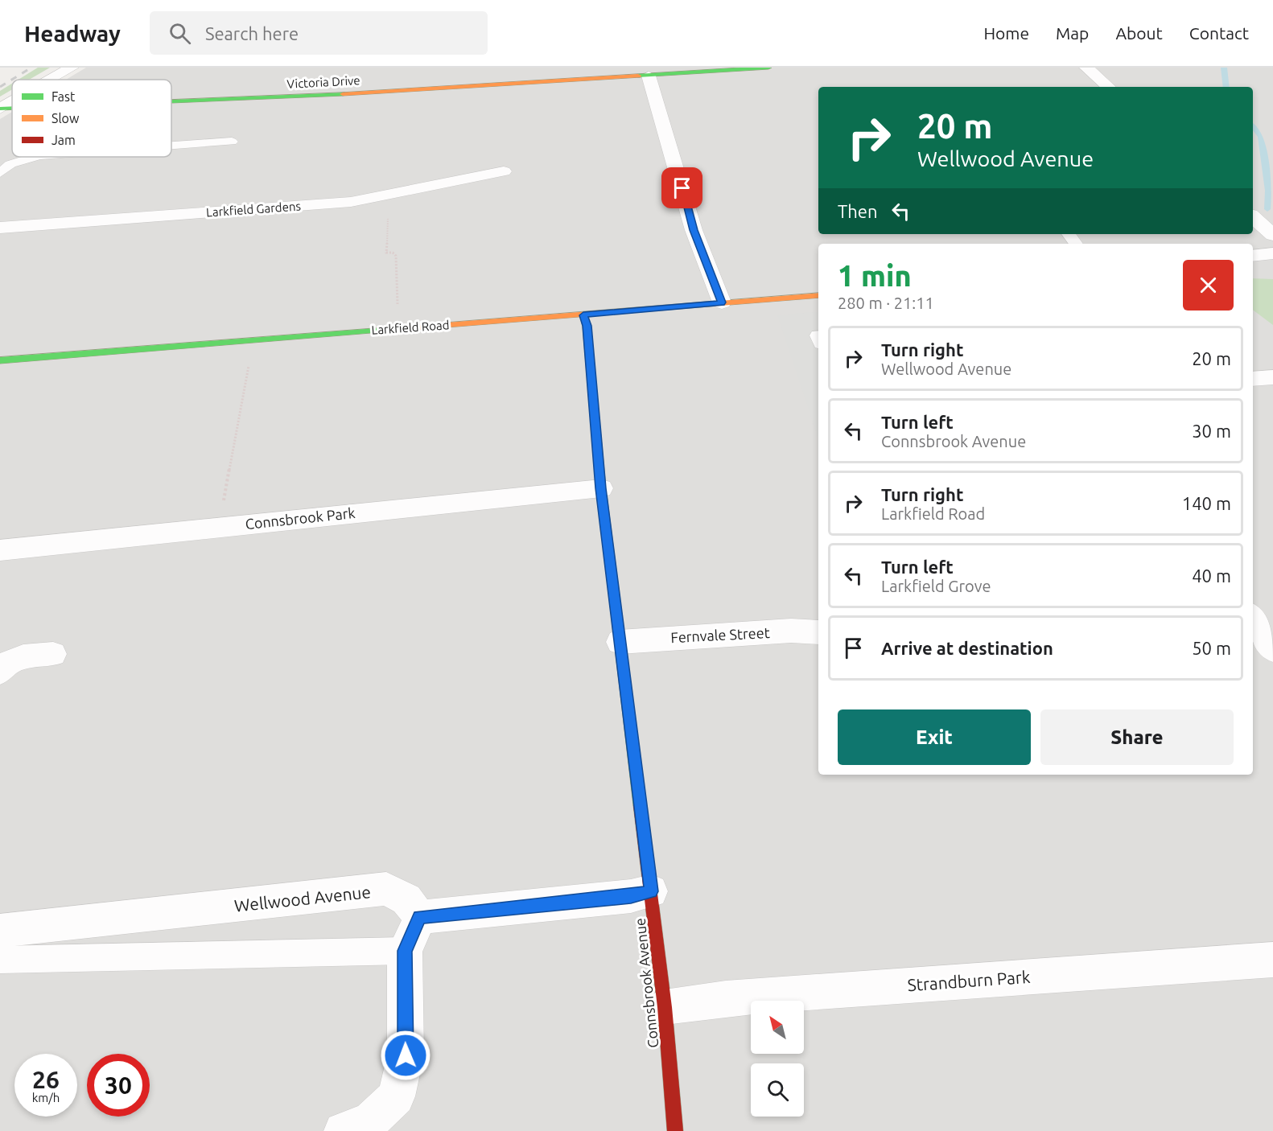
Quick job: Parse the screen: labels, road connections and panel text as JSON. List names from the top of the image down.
{
  "streets": {
    "street": [
      "Victoria Drive",
      "Larkfield Gardens",
      "Larkfield Road",
      "Connsbrook Park",
      "Fernvale Street",
      "Wellwood Avenue",
      "Strandburn Park",
      "Connsbrook Avenue"
    ]
  },
  "crossings": [
    ["Larkfield Road", "Connsbrook Avenue"],
    ["Connsbrook Park", "Connsbrook Avenue"],
    ["Fernvale Street", "Connsbrook Avenue"],
    ["Strandburn Park", "Connsbrook Avenue"]
  ],
  "legend": ["Fast", "Slow", "Jam"],
  "north": "top left",
  "page": {
    "header": "Headway",
    "search": "Search here",
    "nav": [
      "Home",
      "Map",
      "About",
      "Contact"
    ],
    "turn": ["20 m", "Wellwood Avenue"],
    "then": "Then",
    "heading": ["1 min", "280 m · 21:11"],
    "list": [
      {
        "name": "Turn right",
        "note": "Wellwood Avenue",
        "value": "20 m"
      },
      {
        "name": "Turn left",
        "note": "Connsbrook Avenue",
        "value": "30 m"
      },
      {
        "name": "Turn right",
        "note": "Larkfield Road",
        "value": "140 m"
      },
      {
        "name": "Turn left",
        "note": "Larkfield Grove",
        "value": "40 m"
      },
      {
        "name": "Arrive at destination",
        "value": "50 m"
      }
    ],
    "buttons": ["Exit", "Share"],
    "speed": "26 km/h",
    "limit": "30"
  }
}
